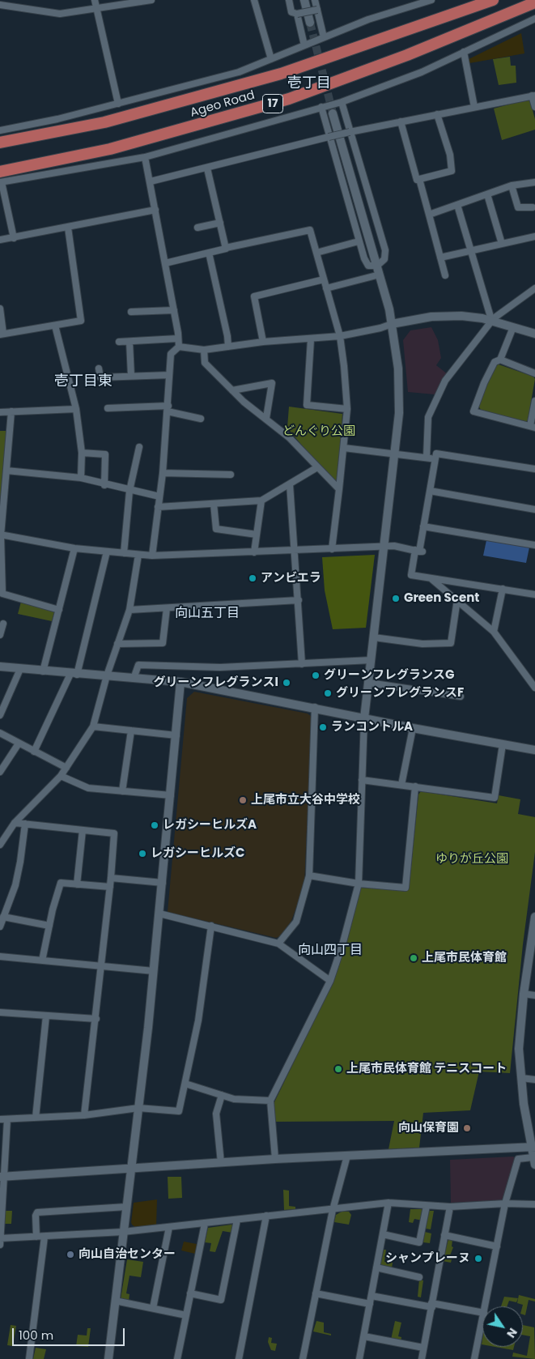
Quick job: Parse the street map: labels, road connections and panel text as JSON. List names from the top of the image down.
{
  "streets": {
    "highway": ["17", "Ageo Road"]
  },
  "districts": [
    "壱丁目",
    "壱丁目東",
    "向山五丁目",
    "向山四丁目"
  ],
  "parks": ["どんぐり公園", "ゆりが丘公園"],
  "places": [
    "アンビエラ",
    "Green Scent",
    "グリーンフレグランスG",
    "グリーンフレグランスI",
    "グリーンフレグランスF",
    "ランコントルA",
    "上尾市立大谷中学校",
    "レガシーヒルズA",
    "レガシーヒルズC",
    "上尾市民体育館",
    "上尾市民体育館 テニスコート",
    "向山保育園",
    "向山自治センター",
    "シャンプレーヌ"
  ],
  "scale_bar": "100 m",
  "north": "bottom right"
}
